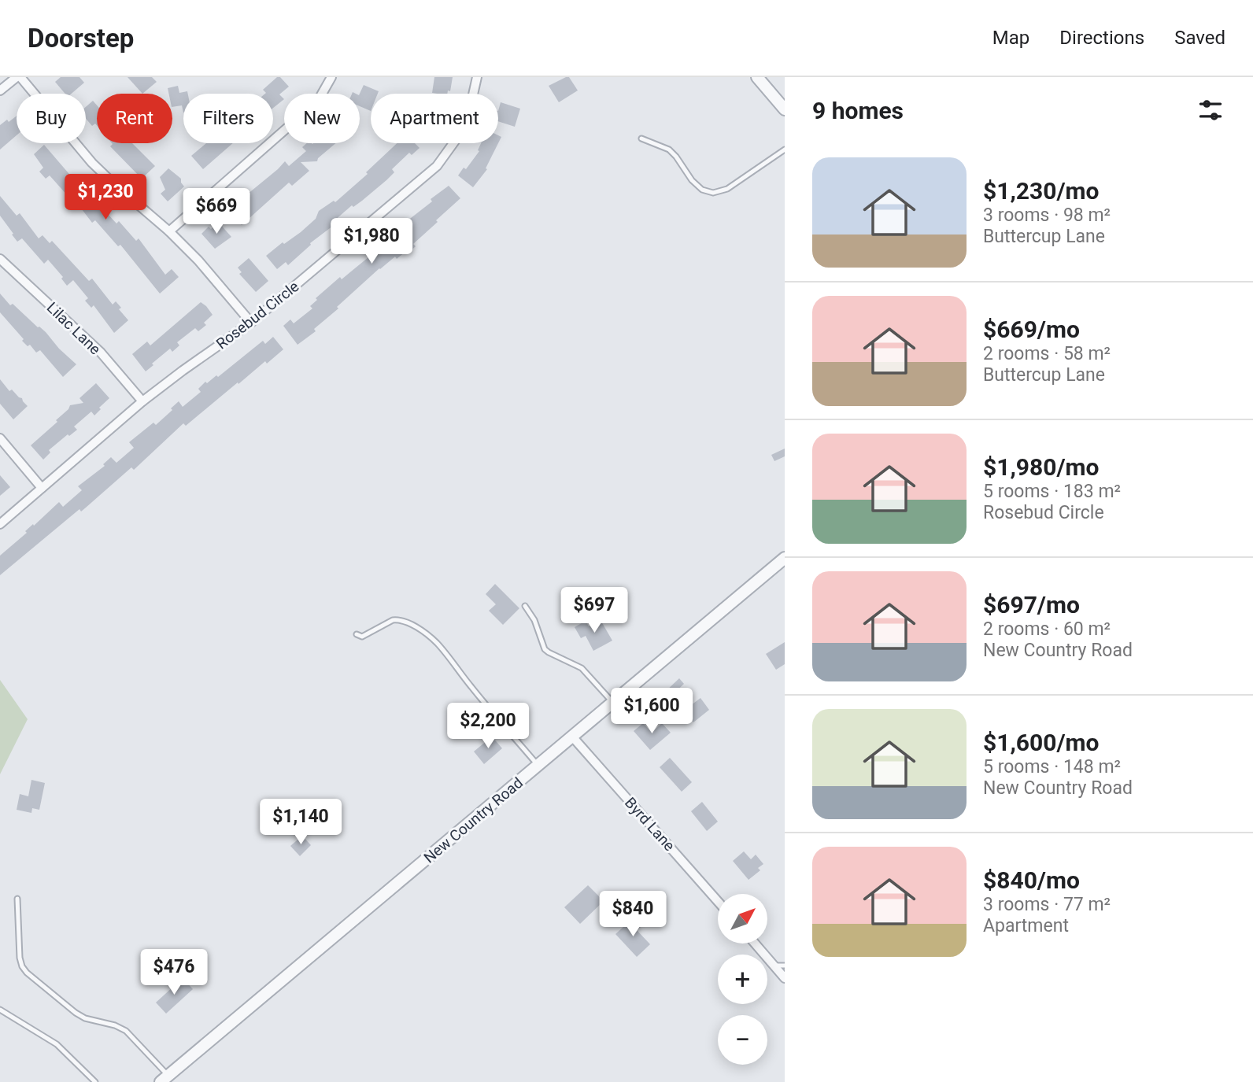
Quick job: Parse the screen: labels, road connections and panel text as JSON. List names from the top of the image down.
{
  "streets": {
    "street": [
      "Rosebud Circle",
      "Lilac Lane",
      "New Country Road",
      "Byrd Lane"
    ]
  },
  "crossings": [
    ["Rosebud Circle", "Lilac Lane"],
    ["New Country Road", "Byrd Lane"]
  ],
  "north": "top right",
  "page": {
    "header": "Doorstep",
    "nav": ["Map", "Directions", "Saved"],
    "heading": "9 homes",
    "chip": [
      "Buy",
      "Rent",
      "Filters",
      "New",
      "Apartment"
    ],
    "list": [
      {
        "name": "$1,230/mo",
        "note": "3 rooms · 98 m² · Buttercup Lane"
      },
      {
        "name": "$669/mo",
        "note": "2 rooms · 58 m² · Buttercup Lane"
      },
      {
        "name": "$1,980/mo",
        "note": "5 rooms · 183 m² · Rosebud Circle"
      },
      {
        "name": "$697/mo",
        "note": "2 rooms · 60 m² · New Country Road"
      },
      {
        "name": "$1,600/mo",
        "note": "5 rooms · 148 m² · New Country Road"
      },
      {
        "name": "$840/mo",
        "note": "3 rooms · 77 m² · Apartment"
      }
    ],
    "price": [
      "$1,230",
      "$669",
      "$1,980",
      "$697",
      "$1,600",
      "$2,200",
      "$1,140",
      "$840",
      "$476"
    ],
    "map_buttons": ["+", "−"]
  }
}
